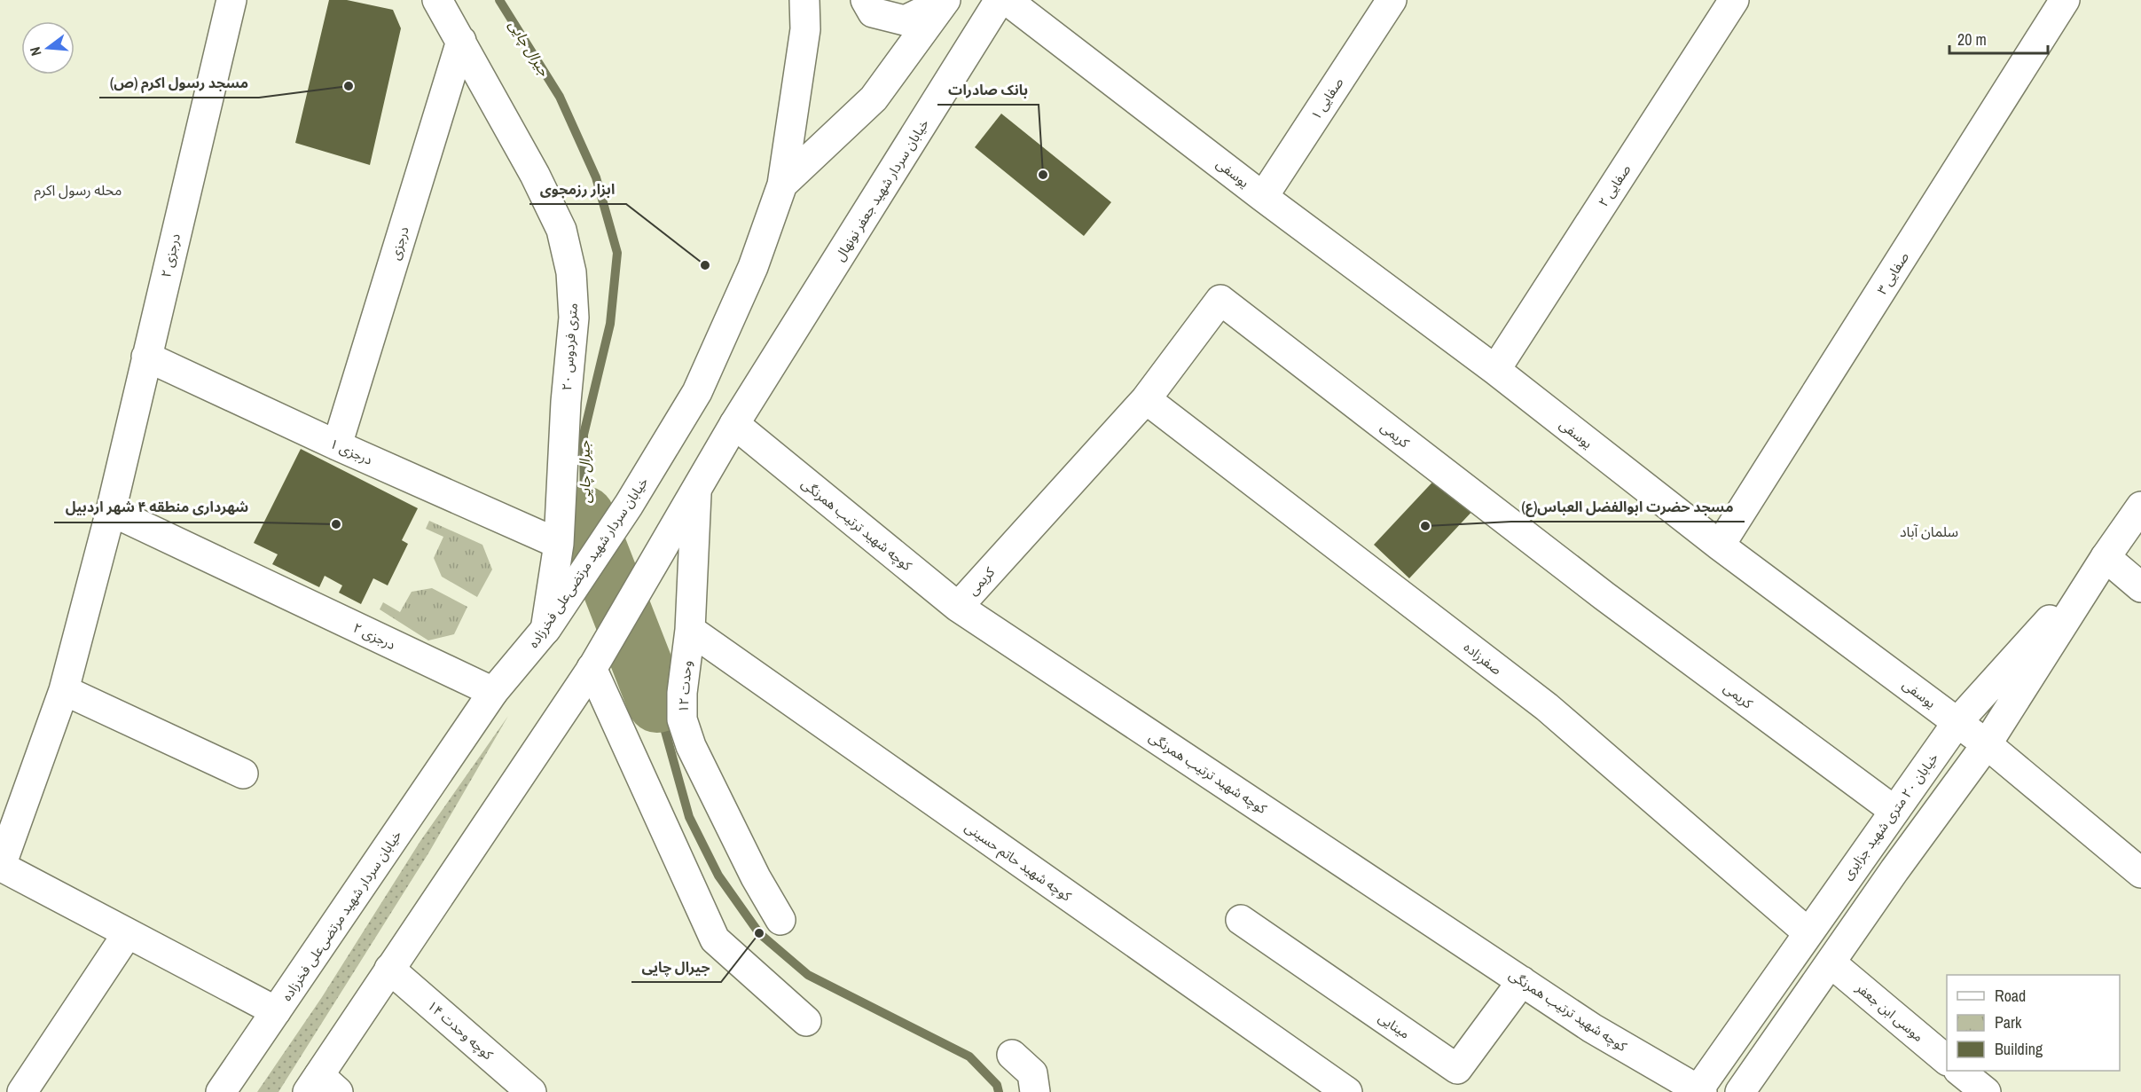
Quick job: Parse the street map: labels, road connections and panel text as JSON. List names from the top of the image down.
{
  "streets": {
    "street": [
      "صفایی ۱",
      "یوسفی",
      "صفایی ۲",
      "خیابان سردار شهید جعفر نونهال",
      "درجزی",
      "درجزی ۲",
      "صفایی ۳",
      "۲۰ متری فردوس",
      "کریمی",
      "درجزی ۱",
      "کوچه شهید ترتیب همرنگی",
      "خیابان سردار شهید مرتضی‌علی فخرزاده",
      "صفرزاده",
      "وحدت ۱۲",
      "خیابان ۲۰ متری شهید جزایری",
      "کوچه شهید حاتم حسینی",
      "موسی ابن جعفر",
      "مینایی",
      "کوچه وحدت ۱۴"
    ]
  },
  "crossings": [
    ["صفایی ۱", "یوسفی"],
    ["یوسفی", "صفایی ۲"],
    ["یوسفی", "صفایی ۳"],
    ["یوسفی", "خیابان ۲۰ متری شهید جزایری"],
    ["خیابان سردار شهید جعفر نونهال", "کوچه شهید ترتیب همرنگی"],
    ["درجزی", "۲۰ متری فردوس"],
    ["درجزی", "درجزی ۱"],
    ["درجزی ۲", "درجزی ۱"],
    ["درجزی ۲", "خیابان سردار شهید مرتضی‌علی فخرزاده"],
    ["۲۰ متری فردوس", "درجزی ۱"],
    ["۲۰ متری فردوس", "خیابان سردار شهید مرتضی‌علی فخرزاده"],
    ["کریمی", "کوچه شهید ترتیب همرنگی"],
    ["کریمی", "صفرزاده"],
    ["کریمی", "خیابان ۲۰ متری شهید جزایری"],
    ["کوچه شهید ترتیب همرنگی", "خیابان ۲۰ متری شهید جزایری"],
    ["کوچه شهید ترتیب همرنگی", "مینایی"],
    ["صفرزاده", "خیابان ۲۰ متری شهید جزایری"],
    ["وحدت ۱۲", "کوچه شهید حاتم حسینی"],
    ["خیابان ۲۰ متری شهید جزایری", "موسی ابن جعفر"]
  ],
  "districts": ["محله رسول اکرم", "سلمان آباد"],
  "water": ["جیرال چایی"],
  "places": [
    "مسجد رسول اکرم (ص)",
    "بانک صادرات",
    "ابزار رزمجوی",
    "شهرداری منطقه ۴ شهر اردبیل",
    "مسجد حضرت ابوالفضل العباس(ع)",
    "جیرال چایی"
  ],
  "legend": ["Road", "Park", "Building"],
  "scale_bar": "20 m",
  "north": "left"
}
